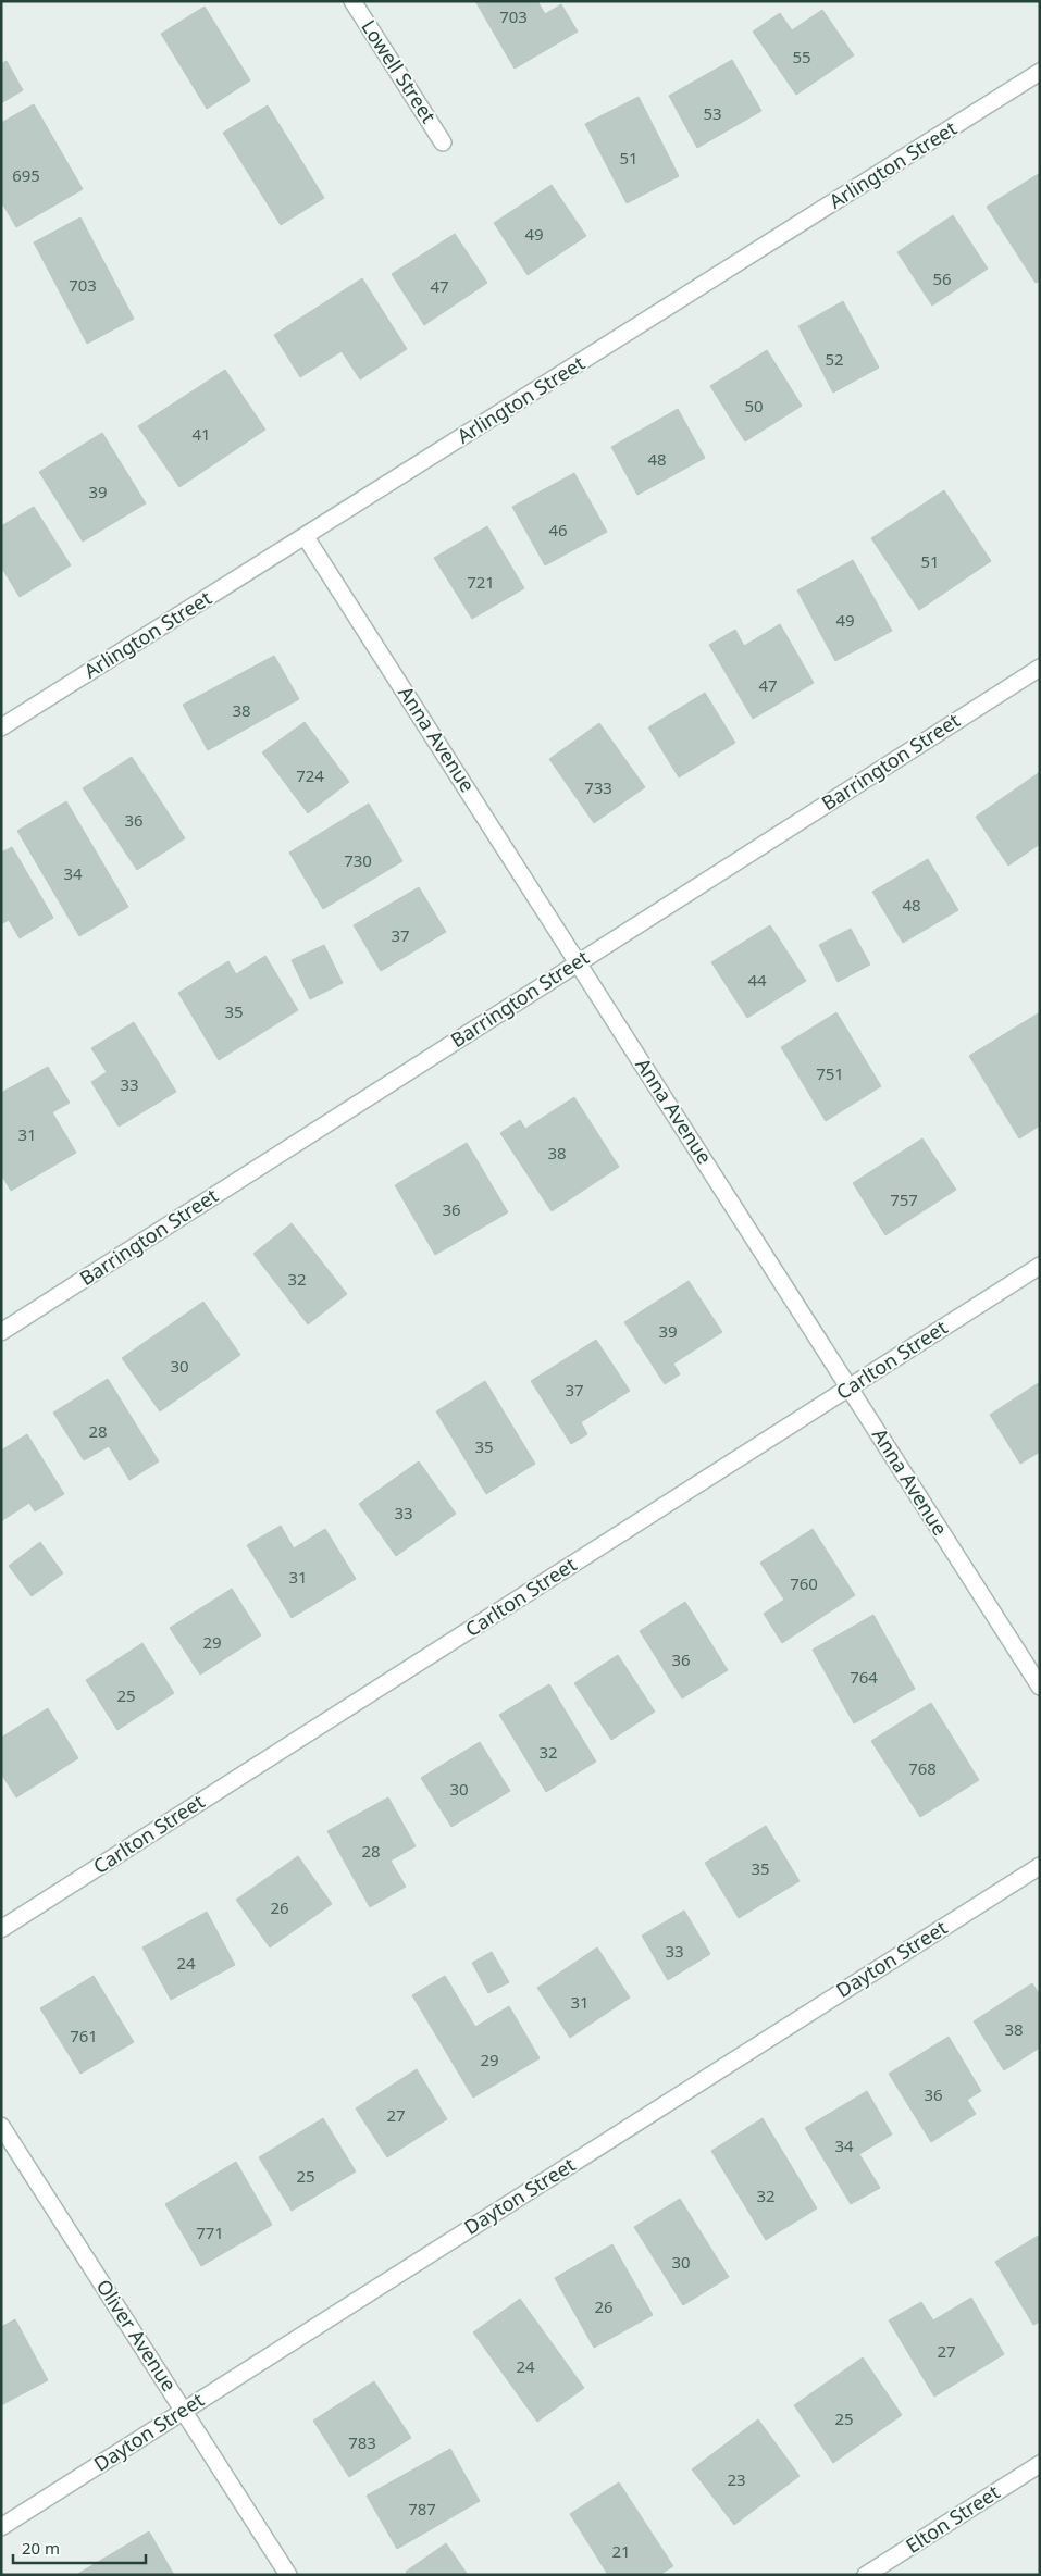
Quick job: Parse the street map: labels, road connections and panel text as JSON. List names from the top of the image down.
{
  "streets": {
    "street": [
      "Lowell Street",
      "Arlington Street",
      "Anna Avenue",
      "Barrington Street",
      "Carlton Street",
      "Dayton Street",
      "Oliver Avenue",
      "Elton Street"
    ]
  },
  "crossings": [
    ["Arlington Street", "Anna Avenue"],
    ["Anna Avenue", "Barrington Street"],
    ["Anna Avenue", "Carlton Street"],
    ["Dayton Street", "Oliver Avenue"]
  ],
  "house_numbers": [
    "703",
    "55",
    "53",
    "51",
    "695",
    "49",
    "56",
    "703",
    "47",
    "52",
    "50",
    "41",
    "48",
    "39",
    "46",
    "51",
    "721",
    "49",
    "47",
    "38",
    "724",
    "733",
    "36",
    "730",
    "34",
    "48",
    "37",
    "44",
    "35",
    "751",
    "33",
    "31",
    "38",
    "757",
    "36",
    "32",
    "39",
    "30",
    "37",
    "28",
    "35",
    "33",
    "31",
    "760",
    "29",
    "36",
    "764",
    "25",
    "32",
    "768",
    "30",
    "28",
    "35",
    "26",
    "33",
    "24",
    "31",
    "38",
    "761",
    "29",
    "36",
    "27",
    "34",
    "25",
    "32",
    "771",
    "30",
    "26",
    "27",
    "24",
    "25",
    "783",
    "23",
    "787",
    "21"
  ],
  "scale_bar": "20 m"
}
